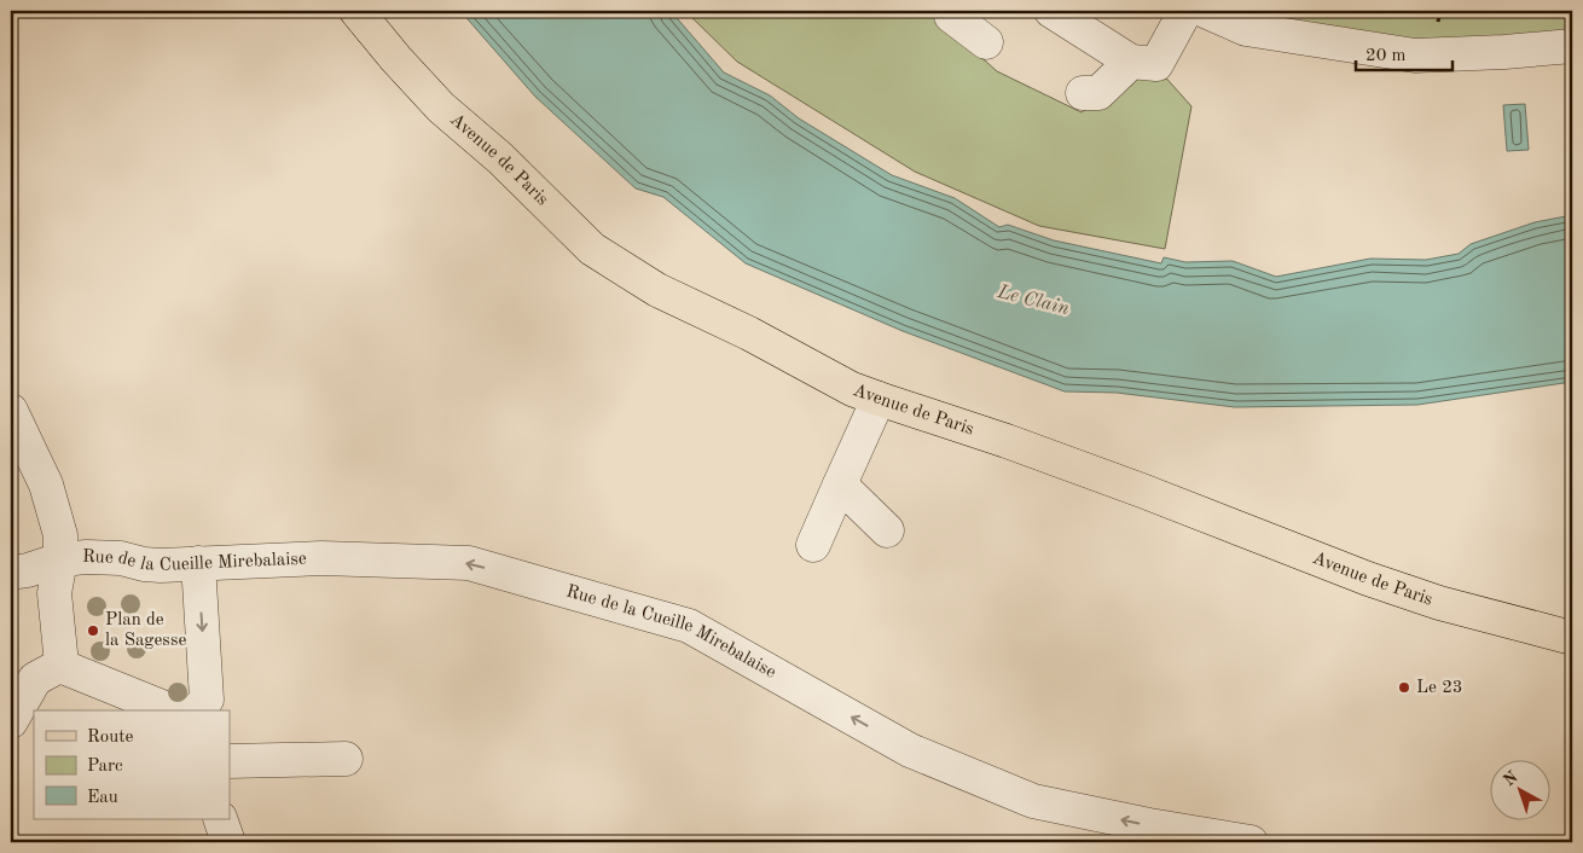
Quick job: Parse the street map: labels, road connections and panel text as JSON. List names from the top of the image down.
{
  "streets": {
    "main road": ["Avenue de Paris"],
    "street": ["Rue de la Cueille Mirebalaise"]
  },
  "one_way": ["Rue de la Cueille Mirebalaise"],
  "water": ["Le Clain"],
  "places": ["Plan de la Sagesse", "Le 23"],
  "legend": ["Route", "Parc", "Eau"],
  "scale_bar": "20 m",
  "north": "top left"
}
